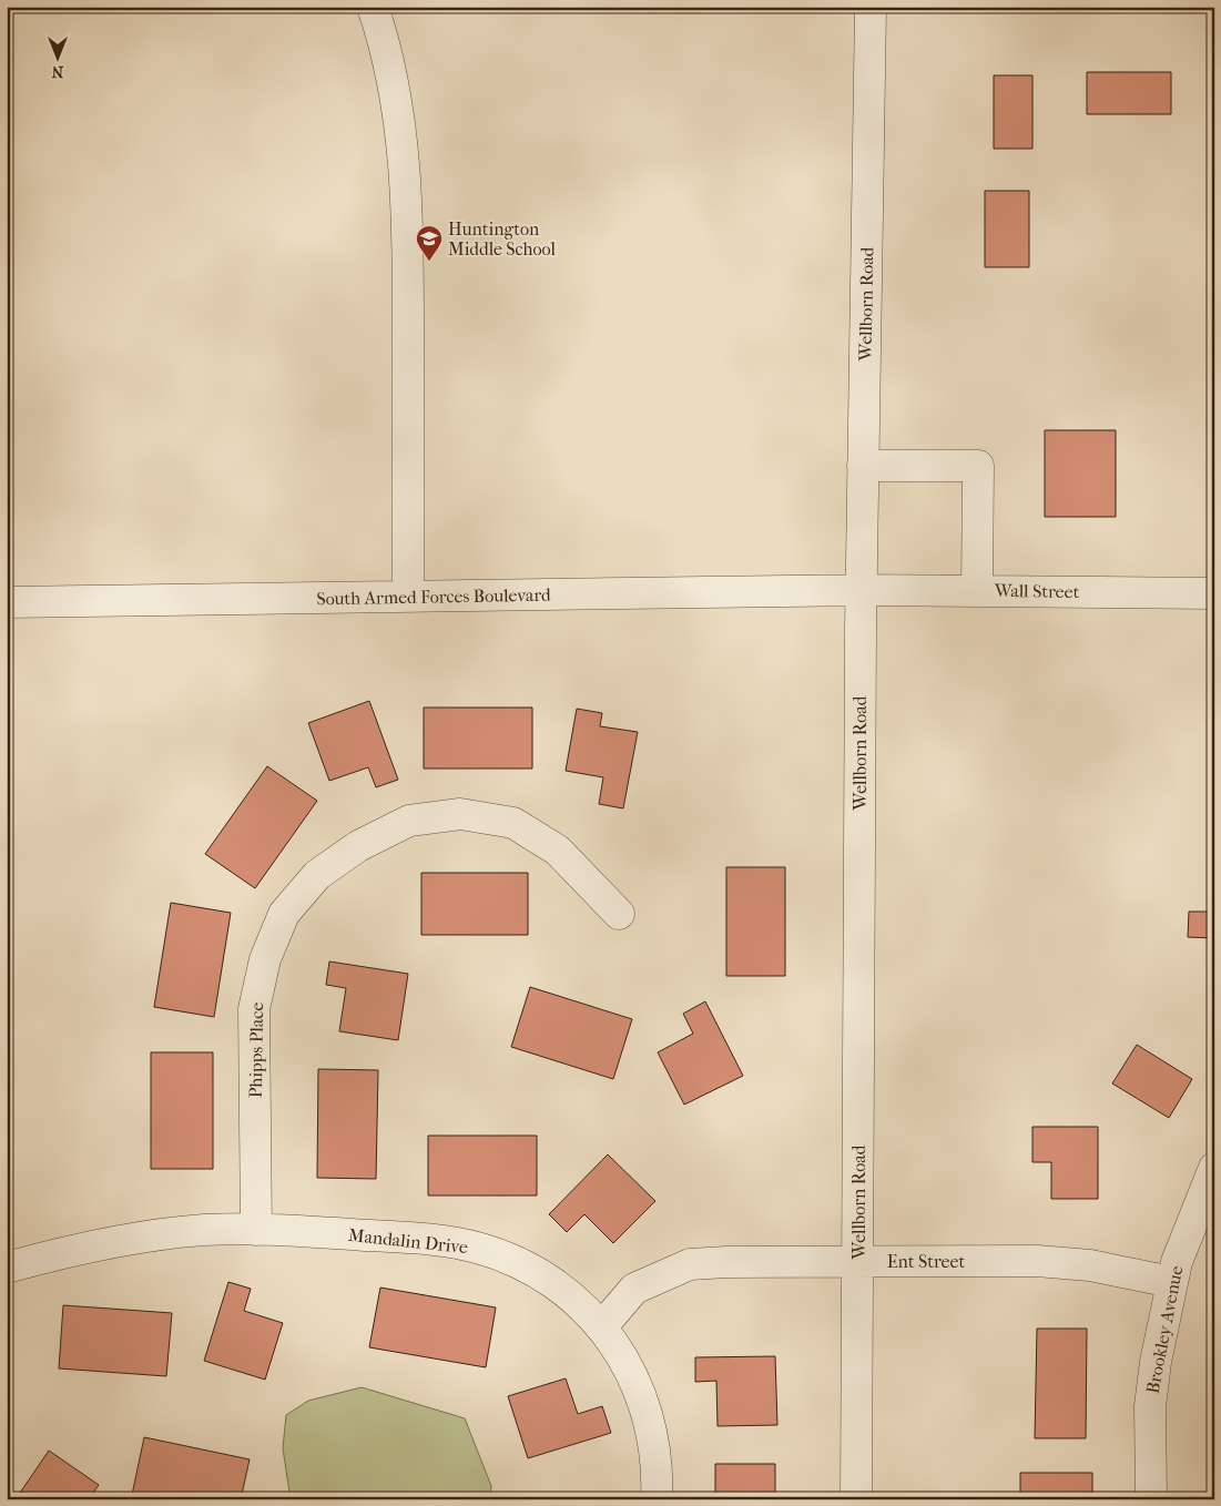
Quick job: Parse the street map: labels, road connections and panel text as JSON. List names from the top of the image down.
{
  "streets": {
    "street": [
      "Wellborn Road",
      "Wall Street",
      "South Armed Forces Boulevard",
      "Phipps Place",
      "Mandalin Drive",
      "Ent Street",
      "Brookley Avenue"
    ]
  },
  "crossings": [
    ["Wellborn Road", "Wall Street"],
    ["Wellborn Road", "South Armed Forces Boulevard"],
    ["Wellborn Road", "Ent Street"],
    ["Wall Street", "South Armed Forces Boulevard"],
    ["Phipps Place", "Mandalin Drive"],
    ["Mandalin Drive", "Ent Street"],
    ["Ent Street", "Brookley Avenue"]
  ],
  "places": {
    "school or university": ["Huntington Middle School"]
  },
  "north": "bottom"
}
